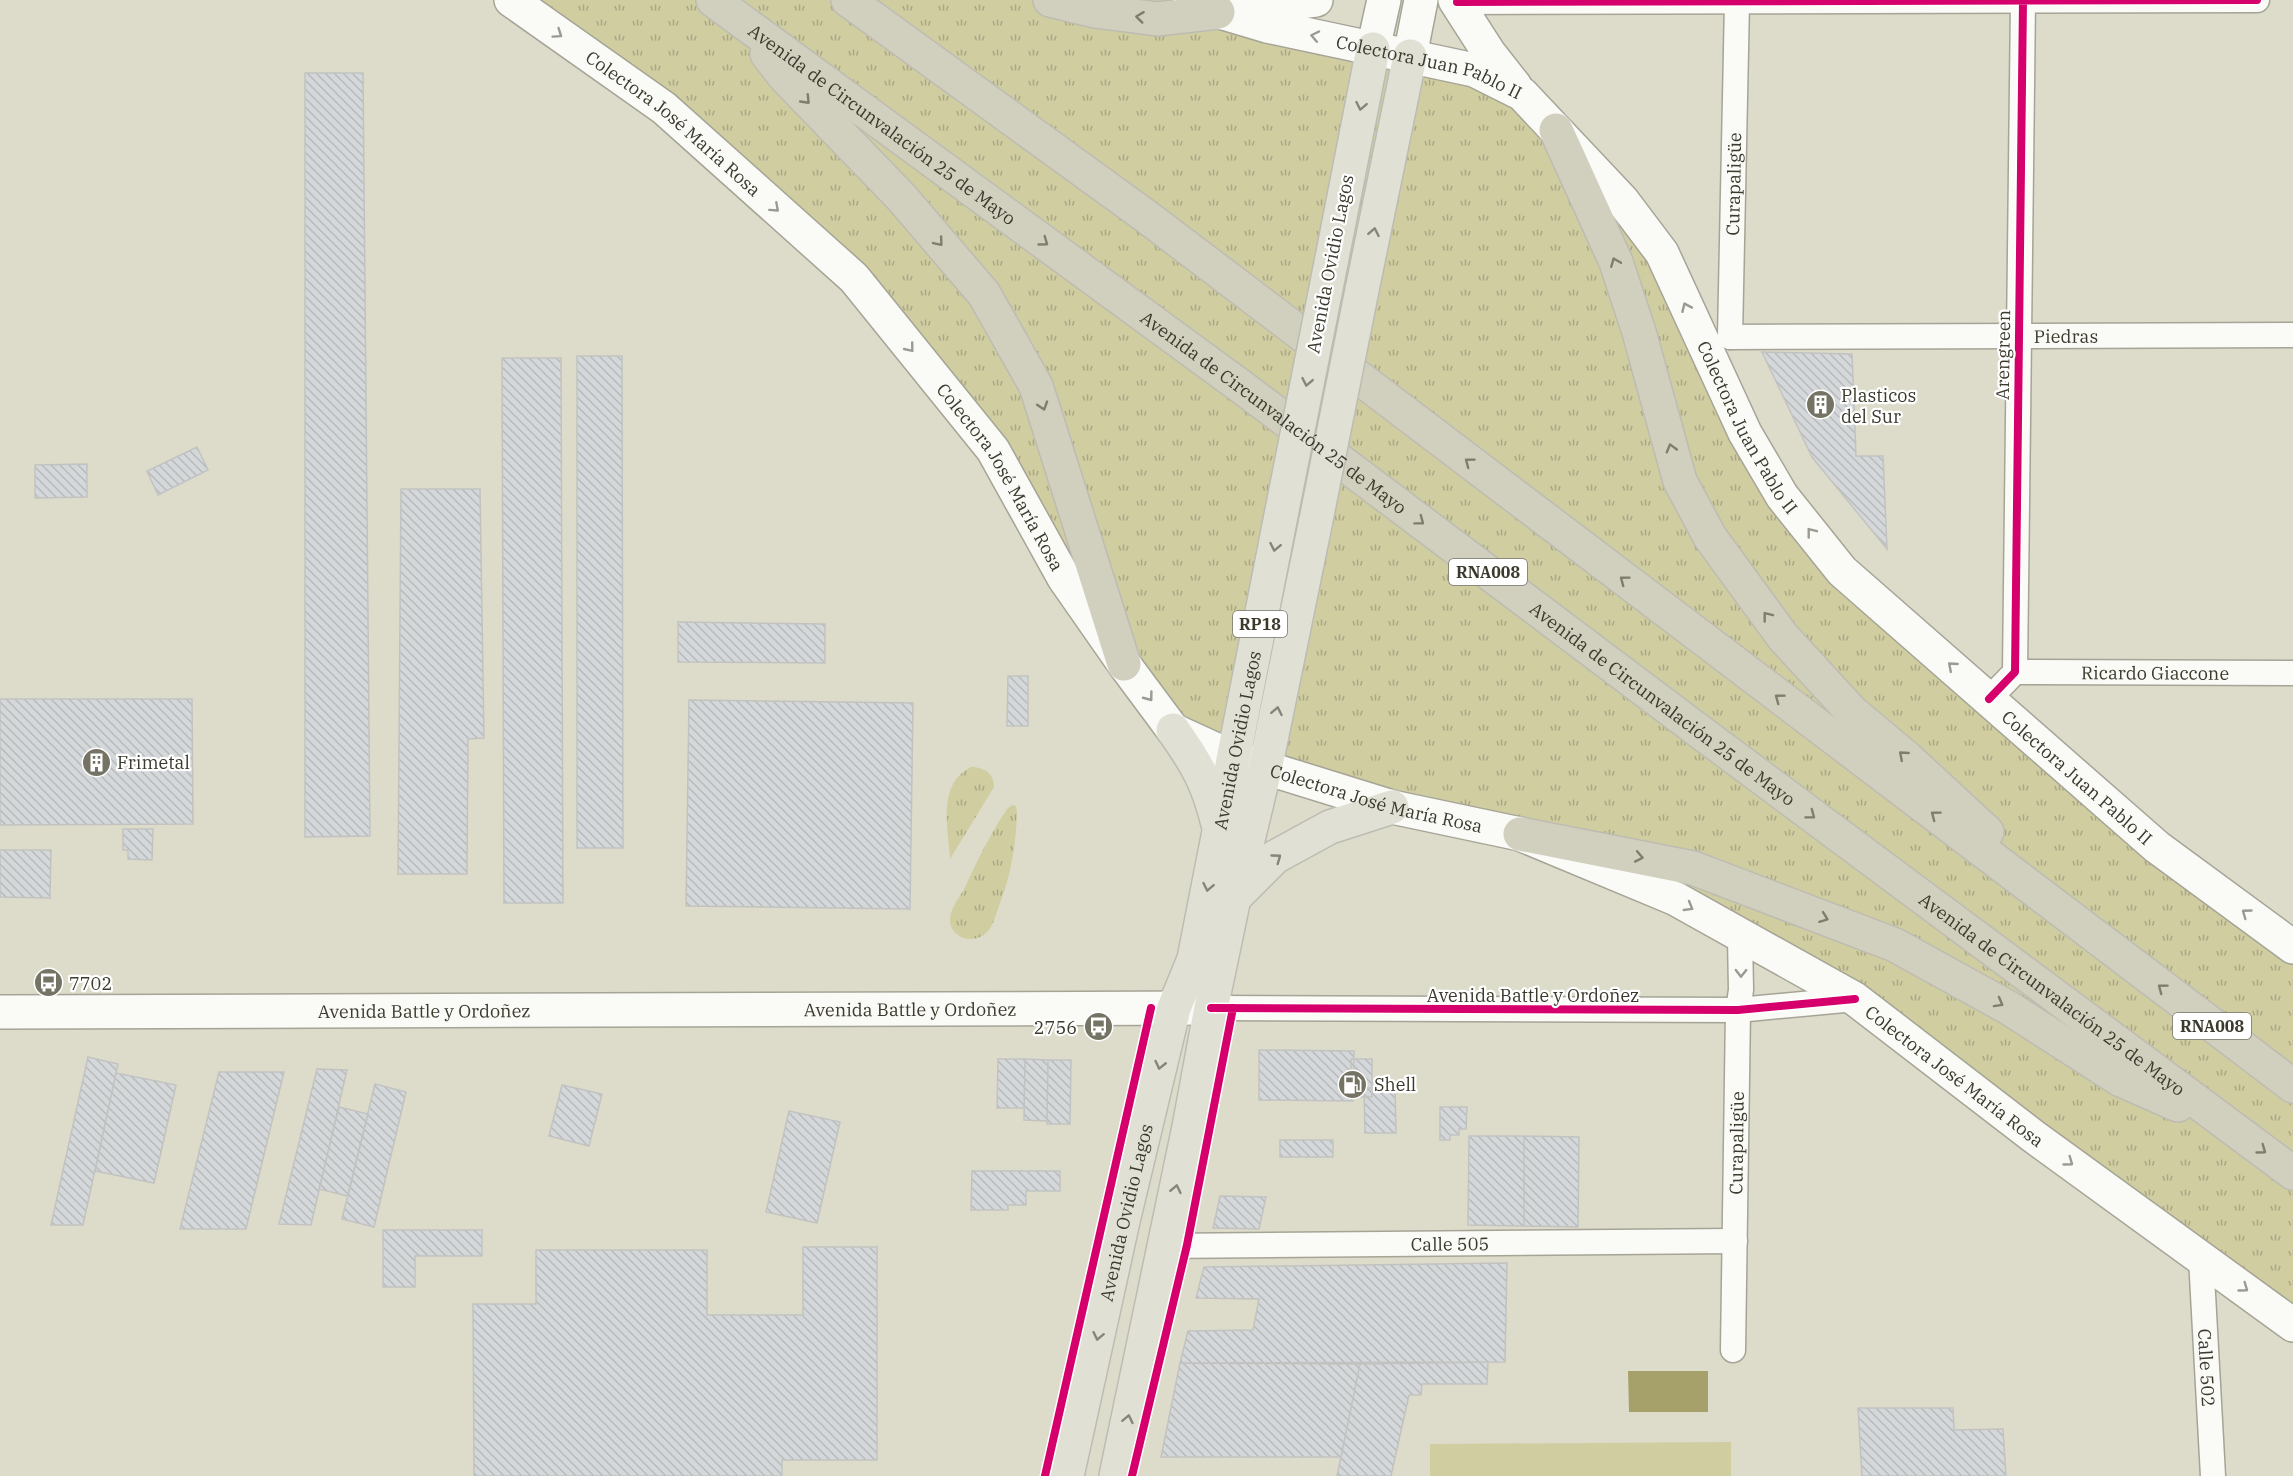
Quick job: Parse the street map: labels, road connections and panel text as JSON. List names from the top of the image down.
{
  "streets": {
    "highway": ["Avenida de Circunvalación 25 de Mayo", "RNA008"],
    "main road": [
      "Colectora Juan Pablo II",
      "Colectora José María Rosa",
      "Avenida Ovidio Lagos",
      "RP18",
      "Avenida Battle y Ordoñez"
    ],
    "street": [
      "Curapaligüe",
      "Piedras",
      "Arengreen",
      "Ricardo Giaccone",
      "Calle 505",
      "Calle 502"
    ]
  },
  "crossings": [
    ["Colectora Juan Pablo II", "Curapaligüe"],
    ["Colectora Juan Pablo II", "Avenida Ovidio Lagos"],
    ["Colectora Juan Pablo II", "Piedras"],
    ["Colectora José María Rosa", "Curapaligüe"],
    ["Colectora José María Rosa", "Avenida Ovidio Lagos"],
    ["Colectora José María Rosa", "RP18"],
    ["Colectora José María Rosa", "Avenida Battle y Ordoñez"],
    ["Colectora José María Rosa", "Calle 502"],
    ["Curapaligüe", "Piedras"],
    ["Curapaligüe", "Avenida Battle y Ordoñez"],
    ["Curapaligüe", "Calle 505"],
    ["Avenida Ovidio Lagos", "RP18"],
    ["Avenida Ovidio Lagos", "Avenida Battle y Ordoñez"],
    ["Avenida Ovidio Lagos", "Calle 505"],
    ["Piedras", "Arengreen"],
    ["Arengreen", "Ricardo Giaccone"]
  ],
  "one_way": ["Colectora Juan Pablo II", "Colectora José María Rosa"],
  "places": {
    "building": ["Plasticos del Sur", "Frimetal"],
    "bus stop": ["7702", "2756"],
    "fuel station": ["Shell"]
  }
}
